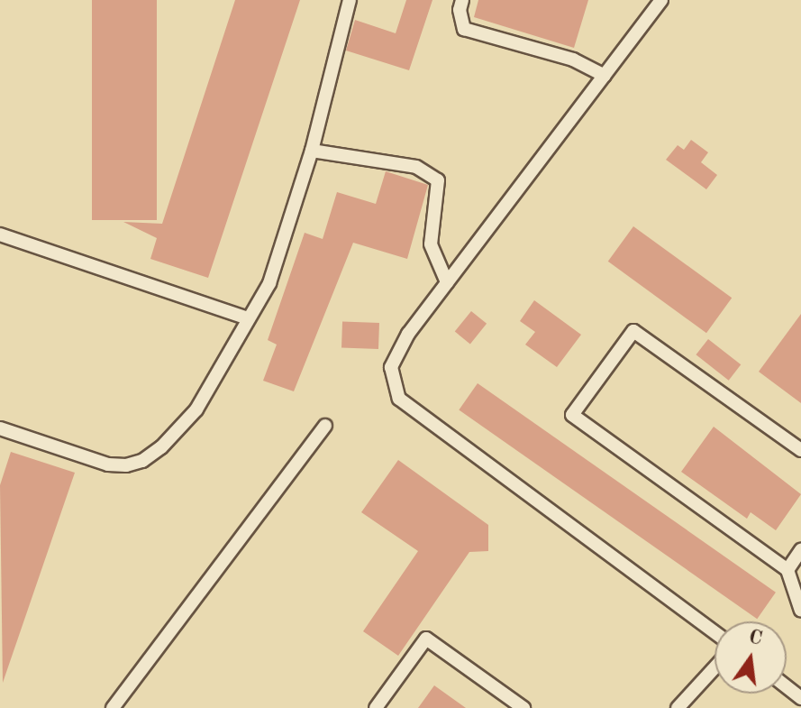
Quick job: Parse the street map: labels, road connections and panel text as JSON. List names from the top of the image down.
{
  "north": "top"
}
